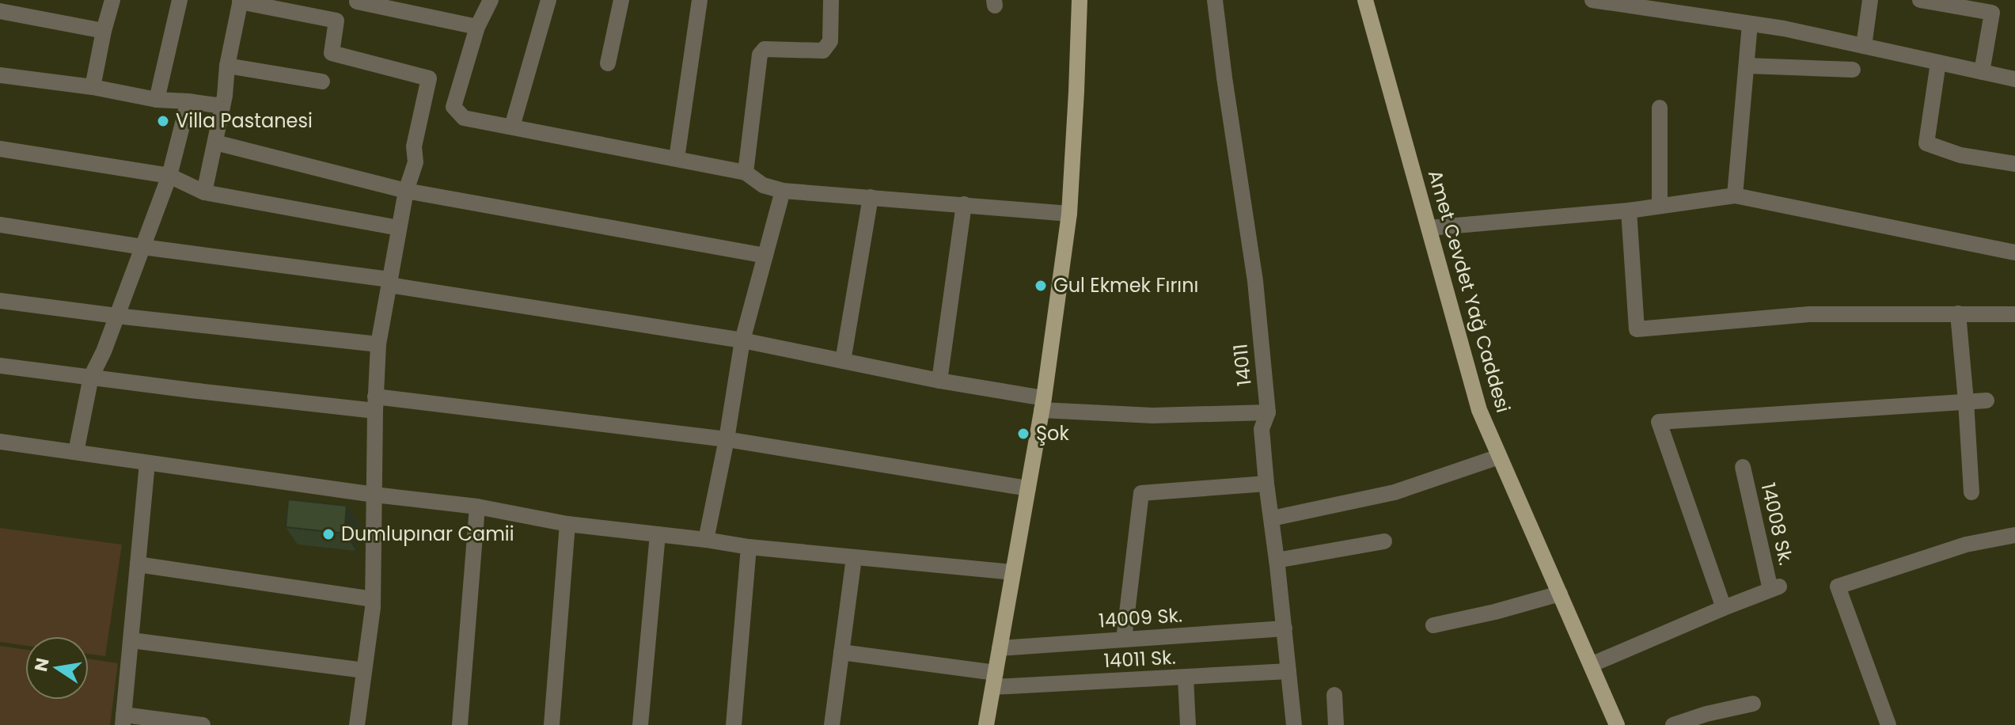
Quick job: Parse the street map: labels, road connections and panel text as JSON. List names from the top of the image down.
{
  "streets": {
    "main road": ["Amet Cevdet Yağ Caddesi"],
    "street": [
      "14011",
      "14008 Sk.",
      "14009 Sk.",
      "14011 Sk."
    ]
  },
  "crossings": [
    ["14011", "14009 Sk."],
    ["14011", "14011 Sk."]
  ],
  "places": [
    "Villa Pastanesi",
    "Gul Ekmek Fırını",
    "Şok",
    "Dumlupınar Camii"
  ],
  "north": "left"
}
